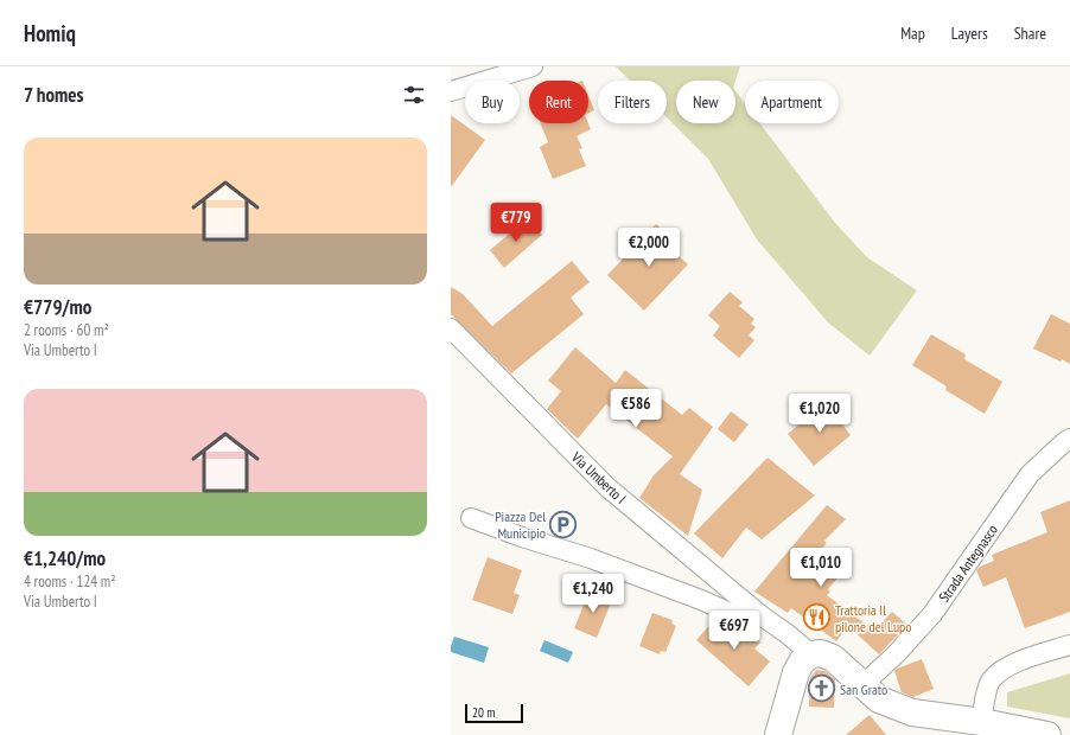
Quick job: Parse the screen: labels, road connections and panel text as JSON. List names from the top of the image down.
{
  "streets": {
    "street": ["Via Umberto I", "Strada Antegnasco"]
  },
  "places": {
    "parking": ["Piazza Del Municipio"],
    "restaurant": ["Trattoria Il pilone del Lupo"],
    "church": ["San Grato"]
  },
  "scale_bar": "20 m",
  "page": {
    "header": "Homiq",
    "nav": ["Map", "Layers", "Share"],
    "heading": "7 homes",
    "chip": [
      "Buy",
      "Rent",
      "Filters",
      "New",
      "Apartment"
    ],
    "list": [
      {
        "name": "€779/mo",
        "note": "2 rooms · 60 m² · Via Umberto I"
      },
      {
        "name": "€1,240/mo",
        "note": "4 rooms · 124 m² · Via Umberto I"
      }
    ],
    "price": [
      "€779",
      "€2,000",
      "€586",
      "€1,020",
      "€1,010",
      "€1,240",
      "€697"
    ],
    "scale": "20 m"
  }
}
